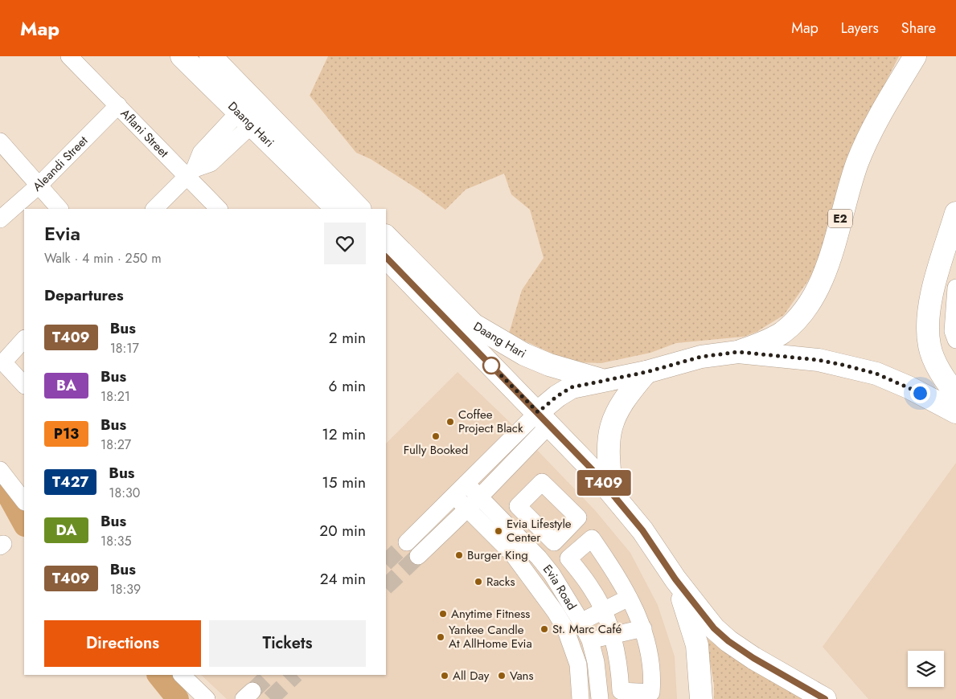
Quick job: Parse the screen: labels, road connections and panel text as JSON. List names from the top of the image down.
{
  "streets": {
    "main road": ["Daang Hari", "E2"],
    "street": ["Aflani Street", "Aleandi Street", "Evia Road"]
  },
  "crossings": [
    ["Daang Hari", "E2"],
    ["Aflani Street", "Aleandi Street"]
  ],
  "places": [
    "Coffee Project Black",
    "Fully Booked",
    "Evia Lifestyle Center",
    "Burger King",
    "Racks",
    "Anytime Fitness",
    "St. Marc Café",
    "Yankee Candle At AllHome Evia",
    "All Day",
    "Vans"
  ],
  "lines": ["bus line T409"],
  "page": {
    "header": "Map",
    "nav": ["Map", "Layers", "Share"],
    "on_map": "T409",
    "heading": [
      ["Evia", "Walk · 4 min · 250 m"],
      "Departures"
    ],
    "list": [
      {
        "mark": "T409",
        "name": "Bus",
        "note": "18:17",
        "value": "2 min"
      },
      {
        "mark": "BA",
        "name": "Bus",
        "note": "18:21",
        "value": "6 min"
      },
      {
        "mark": "P13",
        "name": "Bus",
        "note": "18:27",
        "value": "12 min"
      },
      {
        "mark": "T427",
        "name": "Bus",
        "note": "18:30",
        "value": "15 min"
      },
      {
        "mark": "DA",
        "name": "Bus",
        "note": "18:35",
        "value": "20 min"
      },
      {
        "mark": "T409",
        "name": "Bus",
        "note": "18:39",
        "value": "24 min"
      }
    ],
    "buttons": ["Directions", "Tickets"]
  }
}
